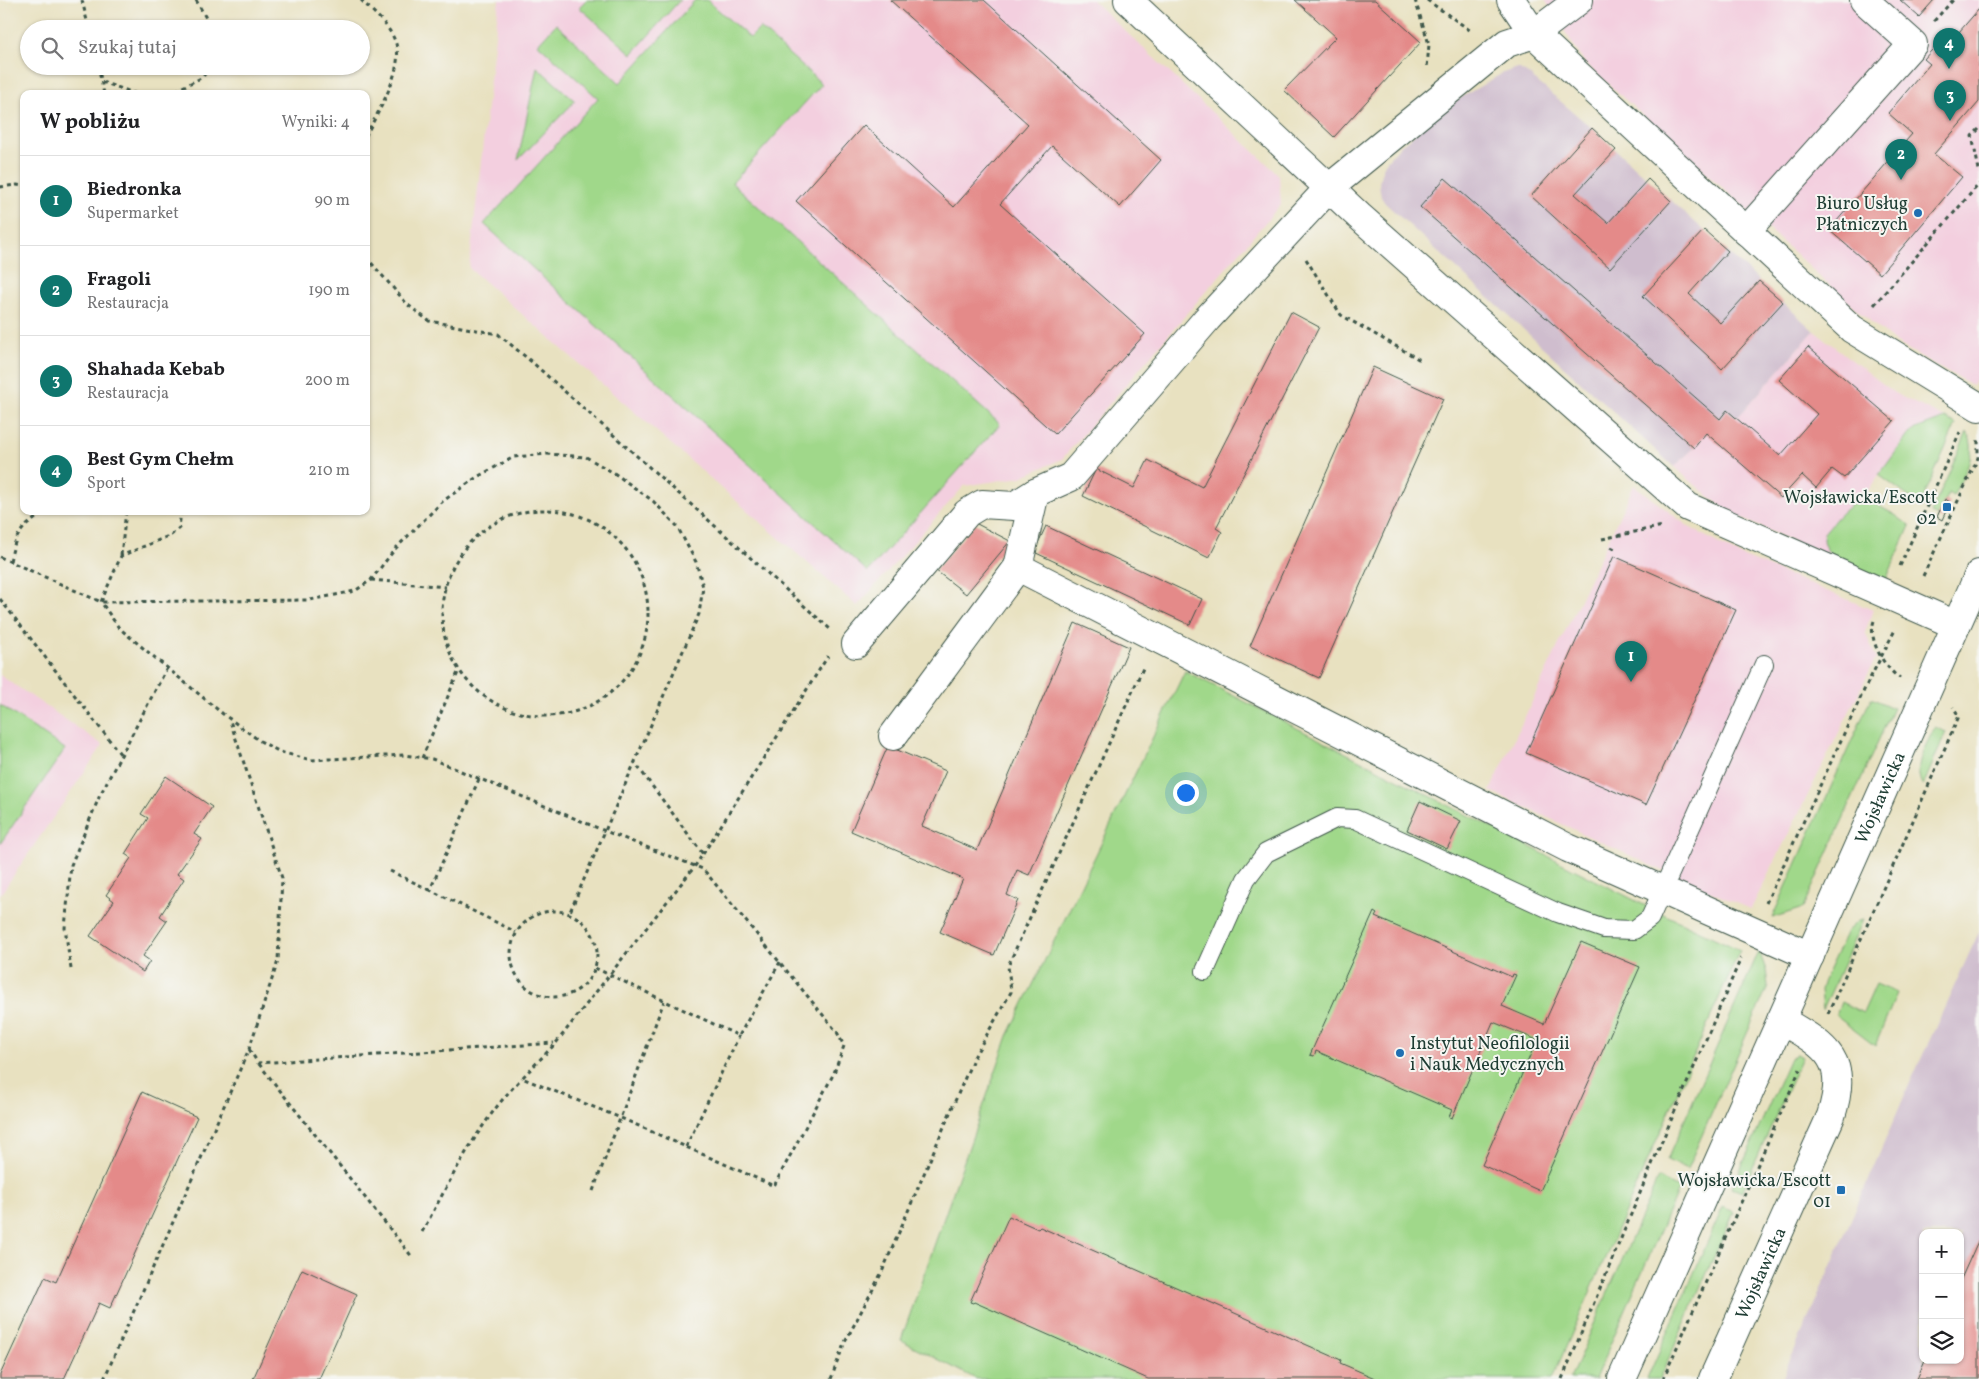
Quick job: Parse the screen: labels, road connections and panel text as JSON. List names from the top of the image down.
{
  "streets": {
    "street": ["Wojsławicka"]
  },
  "places": {
    "other": ["Biuro Usług Płatniczych", "Instytut Neofilologii i Nauk Medycznych"],
    "transit": ["Wojsławicka/Escott 02", "Wojsławicka/Escott 01"]
  },
  "page": {
    "search": "Szukaj tutaj",
    "pins": [
      "4",
      "3",
      "2",
      "1"
    ],
    "heading": ["W pobliżu", "Wyniki: 4"],
    "list": [
      {
        "mark": "1",
        "name": "Biedronka",
        "note": "Supermarket",
        "value": "90 m"
      },
      {
        "mark": "2",
        "name": "Fragoli",
        "note": "Restauracja",
        "value": "190 m"
      },
      {
        "mark": "3",
        "name": "Shahada Kebab",
        "note": "Restauracja",
        "value": "200 m"
      },
      {
        "mark": "4",
        "name": "Best Gym Chełm",
        "note": "Sport",
        "value": "210 m"
      }
    ],
    "map_buttons": ["+", "−"]
  }
}
